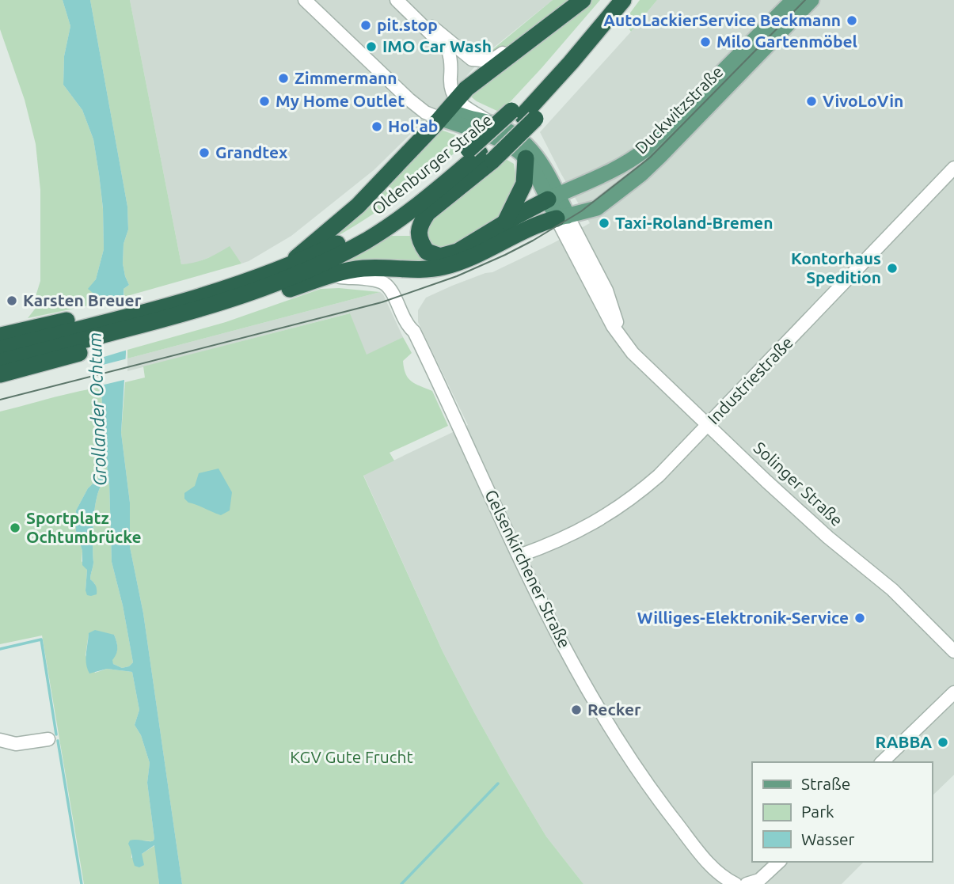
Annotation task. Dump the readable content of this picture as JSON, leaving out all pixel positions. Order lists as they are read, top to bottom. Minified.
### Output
{"streets":{"highway":["Oldenburger Straße"],"main road":["Duckwitzstraße","Solinger Straße"],"street":["Industriestraße","Gelsenkirchener Straße"]},"crossings":[["Duckwitzstraße","Solinger Straße"],["Industriestraße","Solinger Straße"],["Industriestraße","Gelsenkirchener Straße"]],"water":["Grollander Ochtum"],"parks":["KGV Gute Frucht"],"places":["AutoLackierService Beckmann","pit.stop","Milo Gartenmöbel","IMO Car Wash","Zimmermann","My Home Outlet","VivoLoVin","Hol'ab","Grandtex","Taxi-Roland-Bremen","Kontorhaus Spedition","Karsten Breuer","Sportplatz Ochtumbrücke","Williges-Elektronik-Service","Recker","RABBA"],"legend":["Straße","Park","Wasser"]}
